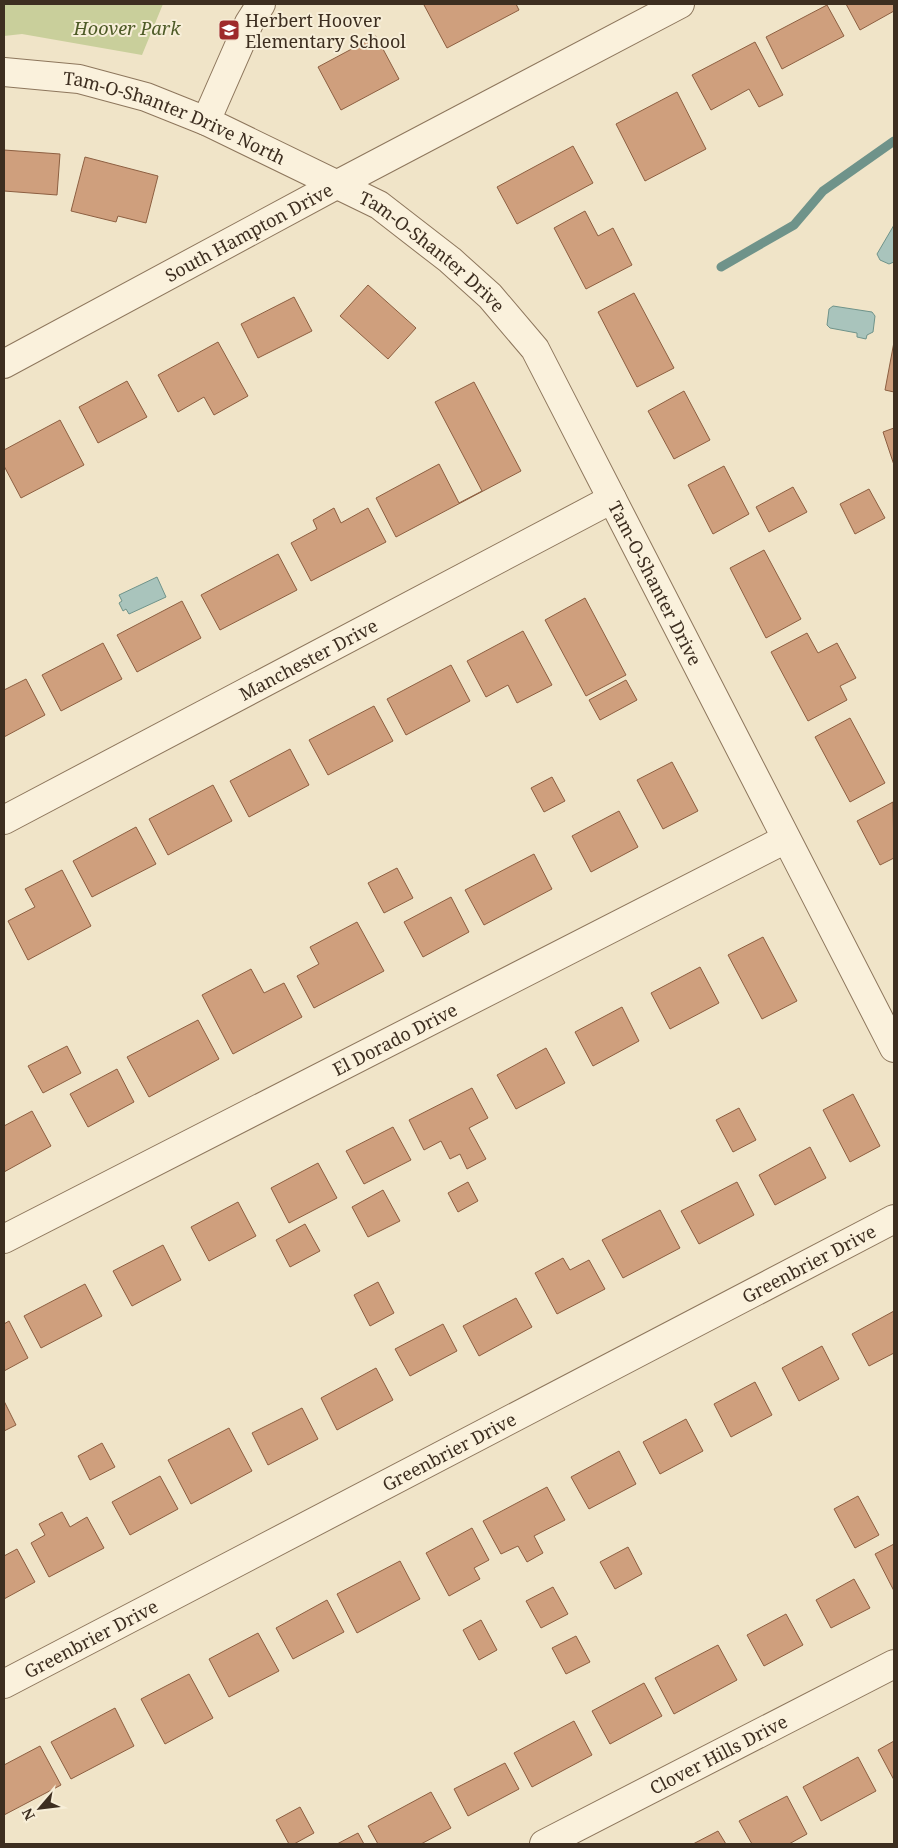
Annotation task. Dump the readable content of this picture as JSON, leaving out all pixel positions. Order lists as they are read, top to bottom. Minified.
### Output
{"streets":{"street":["Tam-O-Shanter Drive North","South Hampton Drive","Tam-O-Shanter Drive","Manchester Drive","El Dorado Drive","Greenbrier Drive","Clover Hills Drive"]},"crossings":[["Tam-O-Shanter Drive North","South Hampton Drive"],["Tam-O-Shanter Drive North","Tam-O-Shanter Drive"],["South Hampton Drive","Tam-O-Shanter Drive"],["Tam-O-Shanter Drive","Manchester Drive"],["Tam-O-Shanter Drive","El Dorado Drive"]],"parks":["Hoover Park"],"places":{"school or university":["Herbert Hoover Elementary School"]},"north":"bottom left"}
